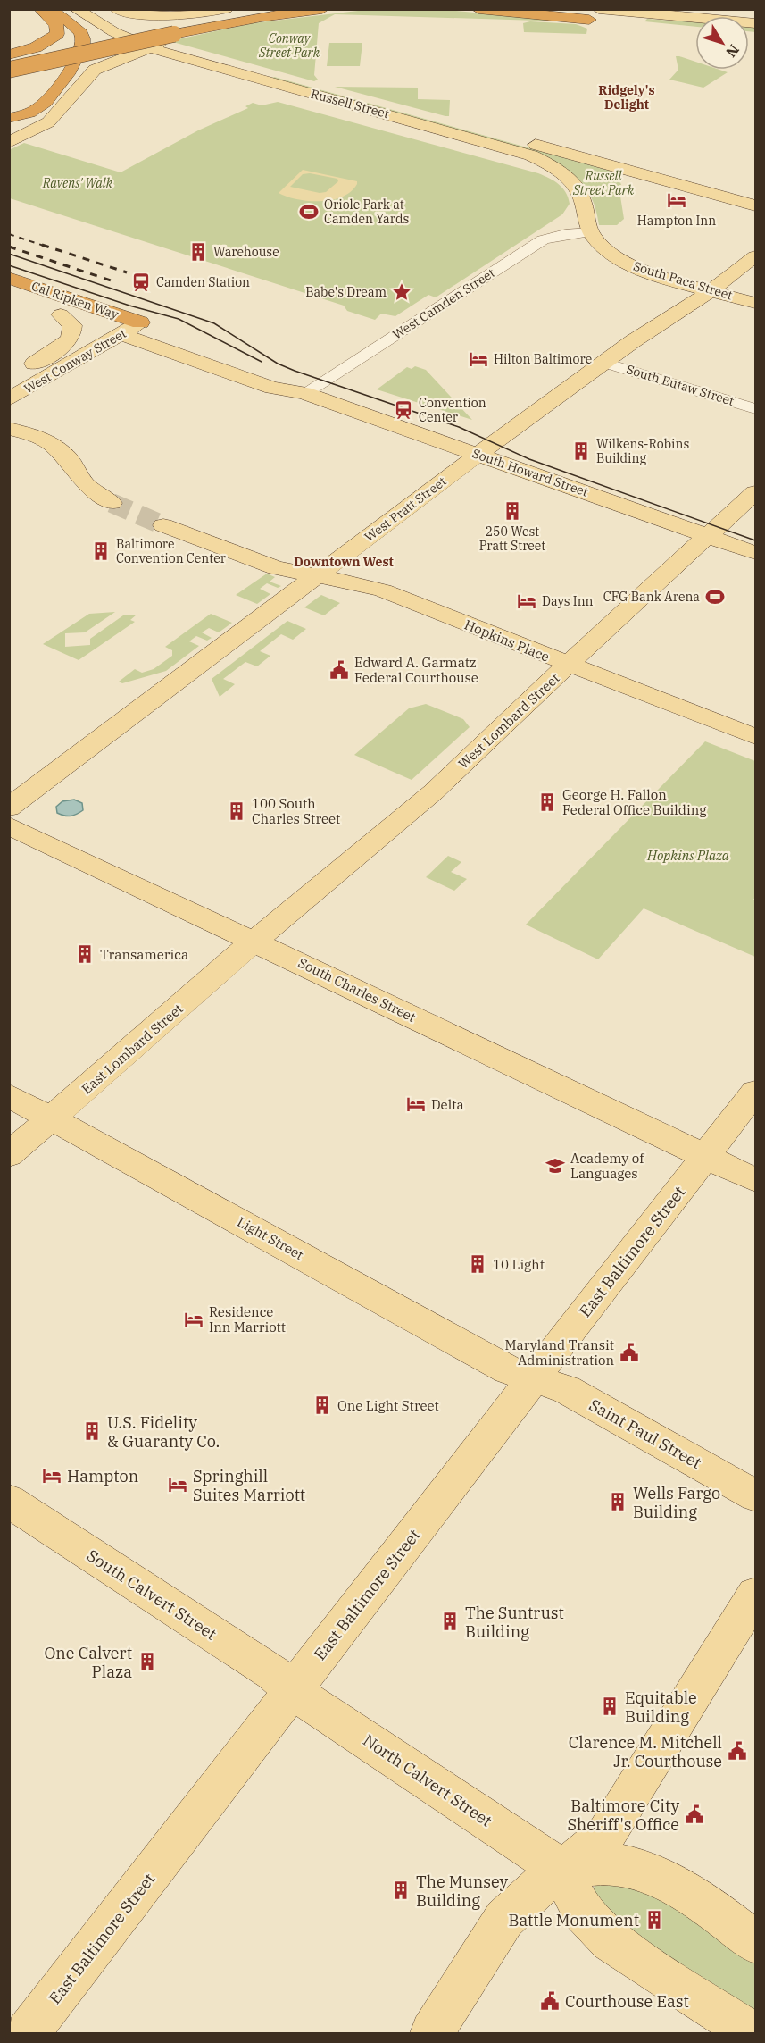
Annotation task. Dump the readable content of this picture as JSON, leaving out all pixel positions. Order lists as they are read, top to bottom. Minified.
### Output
{"streets":{"highway":["Cal Ripken Way"],"main road":["Russell Street","South Paca Street","West Conway Street","South Howard Street","West Pratt Street","Hopkins Place","West Lombard Street","South Charles Street","East Lombard Street","Light Street","East Baltimore Street","Saint Paul Street","South Calvert Street","North Calvert Street"],"street":["West Camden Street","South Eutaw Street"]},"crossings":[["Russell Street","South Paca Street"],["Russell Street","West Camden Street"],["South Paca Street","West Camden Street"],["South Paca Street","West Pratt Street"],["Cal Ripken Way","West Conway Street"],["Cal Ripken Way","South Howard Street"],["West Camden Street","South Howard Street"],["West Conway Street","South Howard Street"],["South Eutaw Street","West Pratt Street"],["South Howard Street","West Pratt Street"],["South Howard Street","West Lombard Street"],["West Pratt Street","Hopkins Place"],["Hopkins Place","West Lombard Street"],["West Lombard Street","South Charles Street"],["West Lombard Street","East Lombard Street"],["South Charles Street","East Lombard Street"],["South Charles Street","East Baltimore Street"],["East Lombard Street","Light Street"],["Light Street","East Baltimore Street"],["Light Street","Saint Paul Street"],["East Baltimore Street","Saint Paul Street"],["East Baltimore Street","South Calvert Street"],["East Baltimore Street","North Calvert Street"],["South Calvert Street","North Calvert Street"]],"districts":["Ridgely's Delight","Downtown West"],"parks":["Conway Street Park","Russell Street Park","Ravens' Walk","Hopkins Plaza"],"places":{"hotel":["Hampton Inn","Hilton Baltimore","Days Inn","Delta","Residence Inn Marriott","Hampton","Springhill Suites Marriott"],"sports":["Oriole Park at Camden Yards","CFG Bank Arena"],"building":["Warehouse","Wilkens-Robins Building","250 West Pratt Street","Baltimore Convention Center","George H. Fallon Federal Office Building","100 South Charles Street","Transamerica","10 Light","One Light Street","U.S. Fidelity & Guaranty Co.","Wells Fargo Building","The Suntrust Building","One Calvert Plaza","Equitable Building","The Munsey Building","Battle Monument"],"station":["Camden Station","Convention Center"],"place":["Babe's Dream"],"public building":["Edward A. Garmatz Federal Courthouse","Maryland Transit Administration","Clarence M. Mitchell Jr. Courthouse","Baltimore City Sheriff's Office","Courthouse East"],"school or university":["Academy of Languages"]},"north":"bottom right"}
